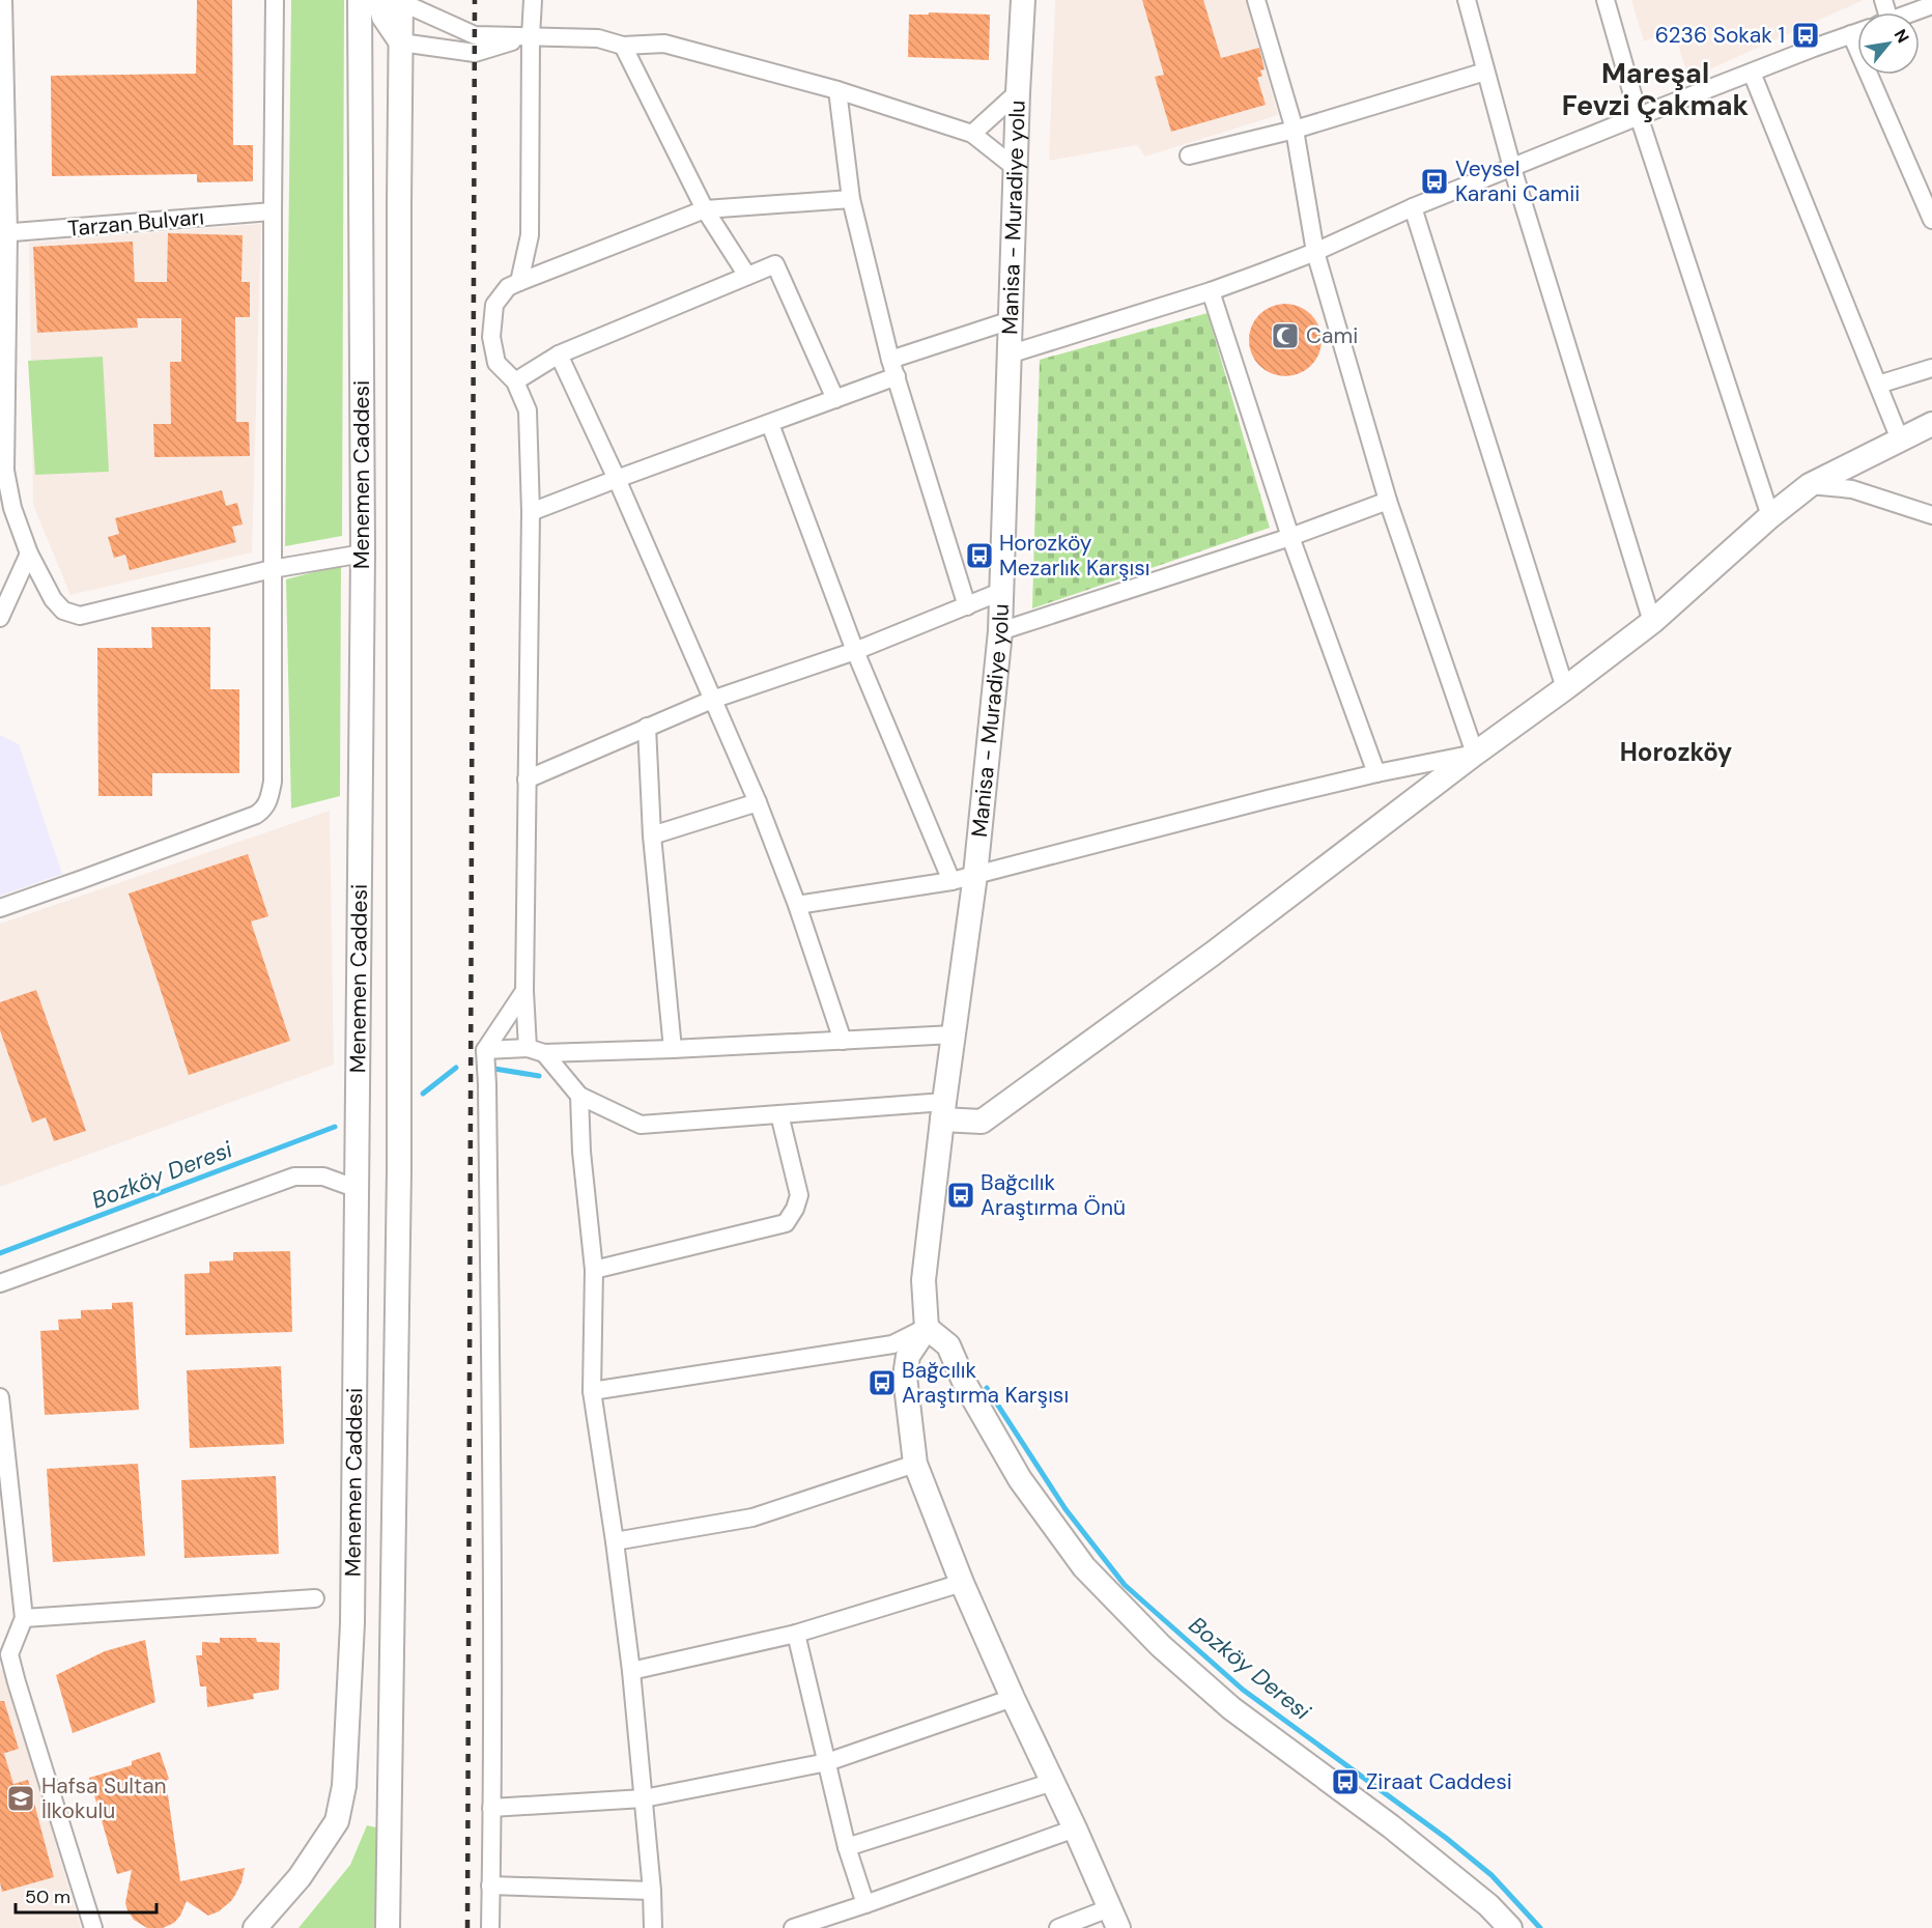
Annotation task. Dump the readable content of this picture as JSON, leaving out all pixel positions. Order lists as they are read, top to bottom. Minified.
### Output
{"streets":{"main road":["Manisa - Muradiye yolu","Menemen Caddesi"],"street":["Tarzan Bulvarı"]},"districts":["Mareşal Fevzi Çakmak","Horozköy"],"water":["Bozköy Deresi"],"places":{"bus stop":["6236 Sokak 1","Veysel Karani Camii","Horozköy Mezarlık Karşısı","Bağcılık Araştırma Önü","Bağcılık Araştırma Karşısı","Ziraat Caddesi"],"mosque":["Cami"],"school or university":["Hafsa Sultan İlkokulu"]},"scale_bar":"50 m","north":"top right"}
